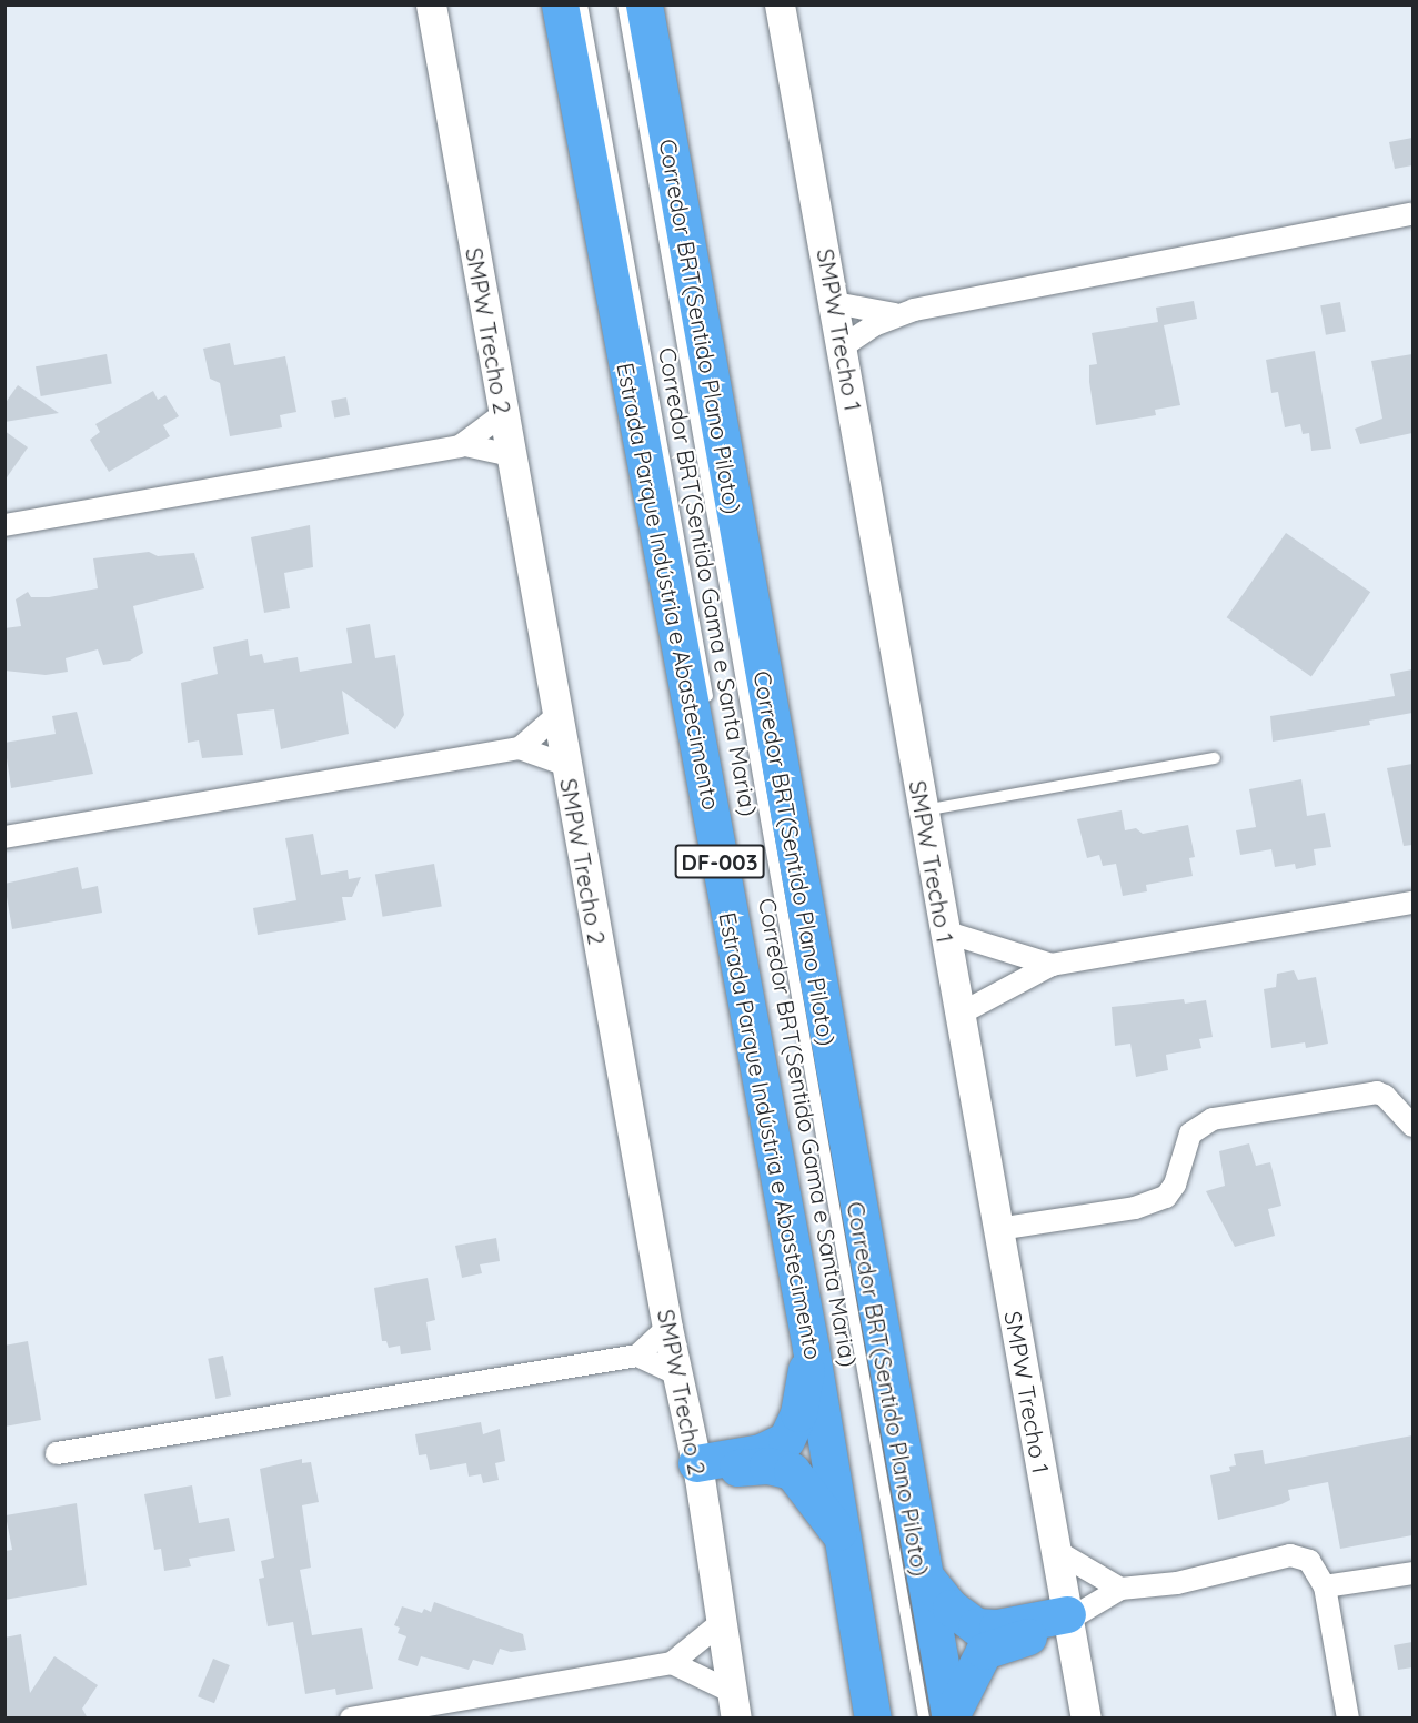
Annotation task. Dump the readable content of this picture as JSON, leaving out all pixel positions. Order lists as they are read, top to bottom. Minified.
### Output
{"streets":{"highway":["Estrada Parque Indústria e Abastecimento","DF-003"],"street":["SMPW Trecho 1","SMPW Trecho 2"],"lane":["Corredor BRT(Sentido Plano Piloto)","Corredor BRT(Sentido Gama e Santa Maria)"]},"crossings":[["Corredor BRT(Sentido Plano Piloto)","DF-003"]]}
